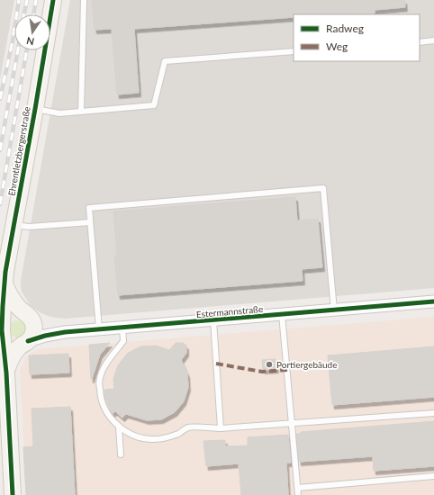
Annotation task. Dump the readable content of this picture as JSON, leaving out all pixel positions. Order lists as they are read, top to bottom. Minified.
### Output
{"streets":{"street":["Ehrentletzbergerstraße","Estermannstraße"]},"crossings":[["Ehrentletzbergerstraße","Estermannstraße"]],"places":["Portiergebäude"],"legend":["Radweg","Weg"],"north":"bottom"}
